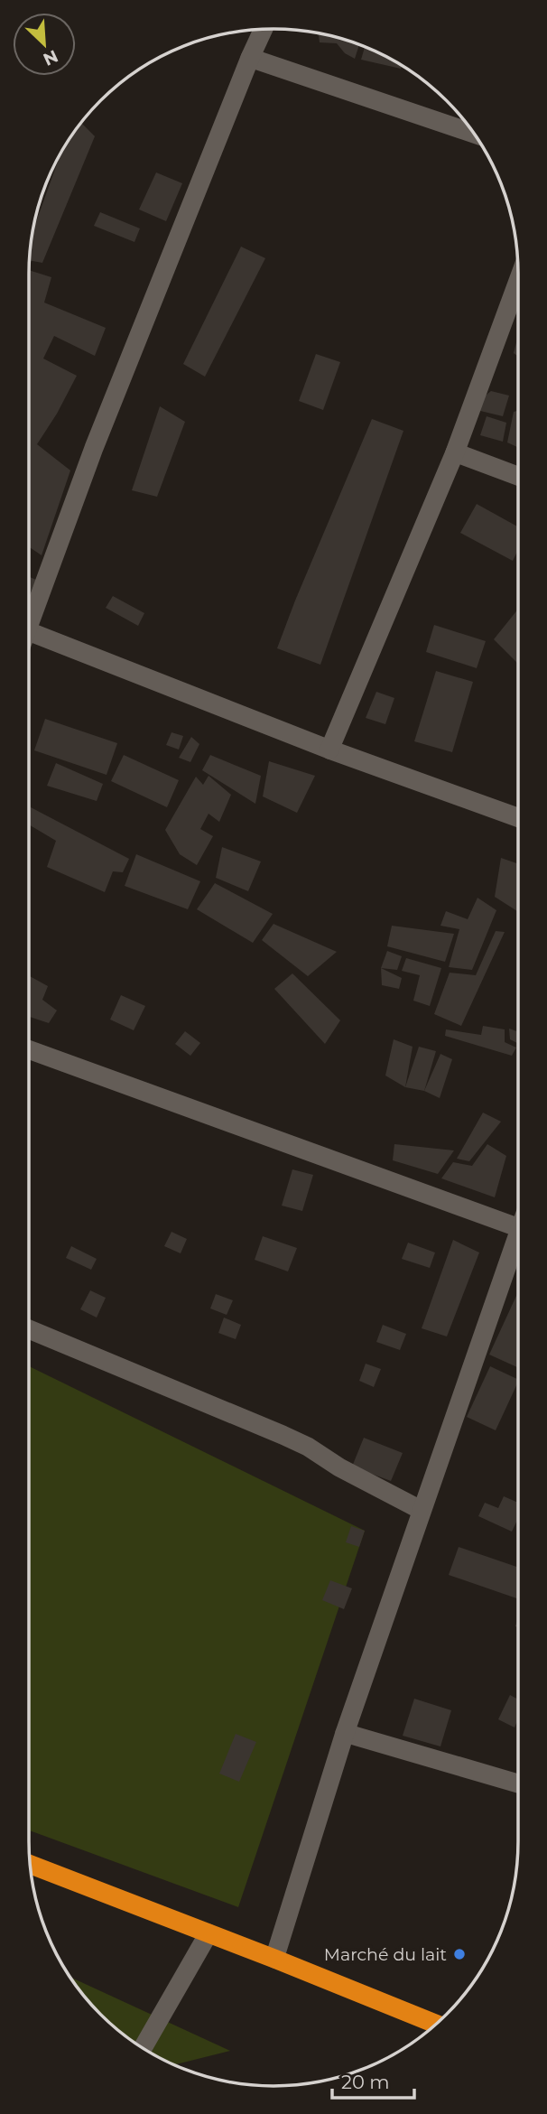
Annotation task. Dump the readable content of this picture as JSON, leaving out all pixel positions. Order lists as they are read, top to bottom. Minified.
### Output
{"places":["Marché du lait"],"scale_bar":"20 m","north":"bottom right"}
